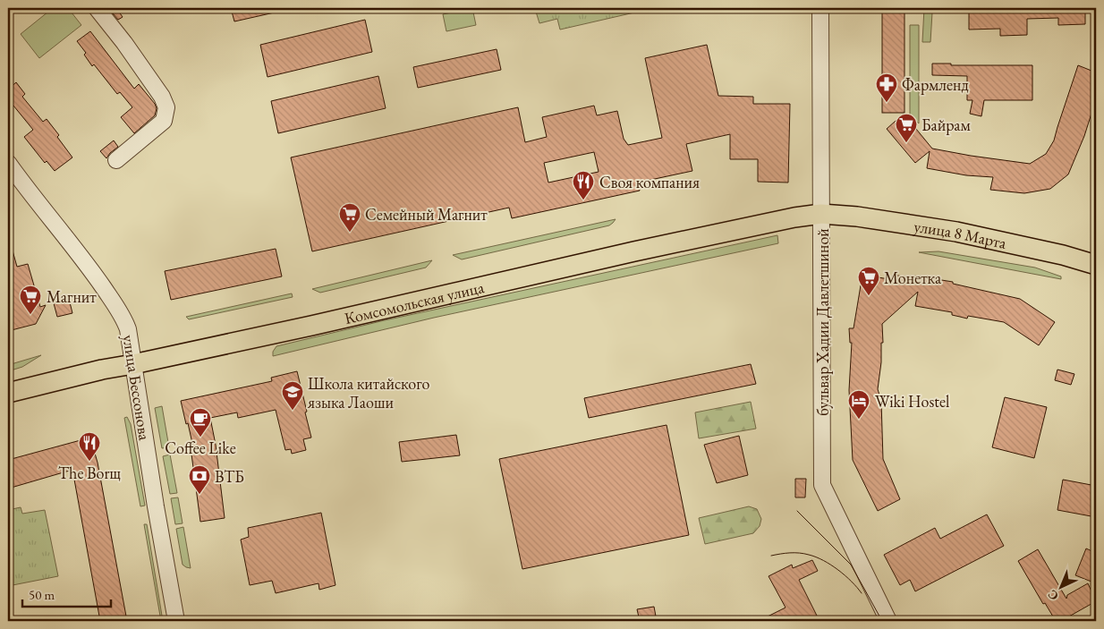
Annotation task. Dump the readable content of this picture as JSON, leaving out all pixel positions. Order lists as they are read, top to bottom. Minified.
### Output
{"streets":{"main road":["улица 8 Марта","Комсомольская улица"],"street":["бульвар Хадии Давлетшиной","улица Бессонова"]},"crossings":[["улица 8 Марта","Комсомольская улица"],["улица 8 Марта","бульвар Хадии Давлетшиной"],["Комсомольская улица","бульвар Хадии Давлетшиной"],["Комсомольская улица","улица Бессонова"]],"places":{"pharmacy":["Фармленд"],"supermarket":["Байрам","Семейный Магнит","Монетка","Магнит"],"restaurant":["Своя компания","The Borщ"],"school or university":["Школа китайского языка Лаоши"],"hotel":["Wiki Hostel"],"cafe":["Coffee Like"],"bank":["ВТБ"]},"scale_bar":"50 m","north":"bottom left"}
